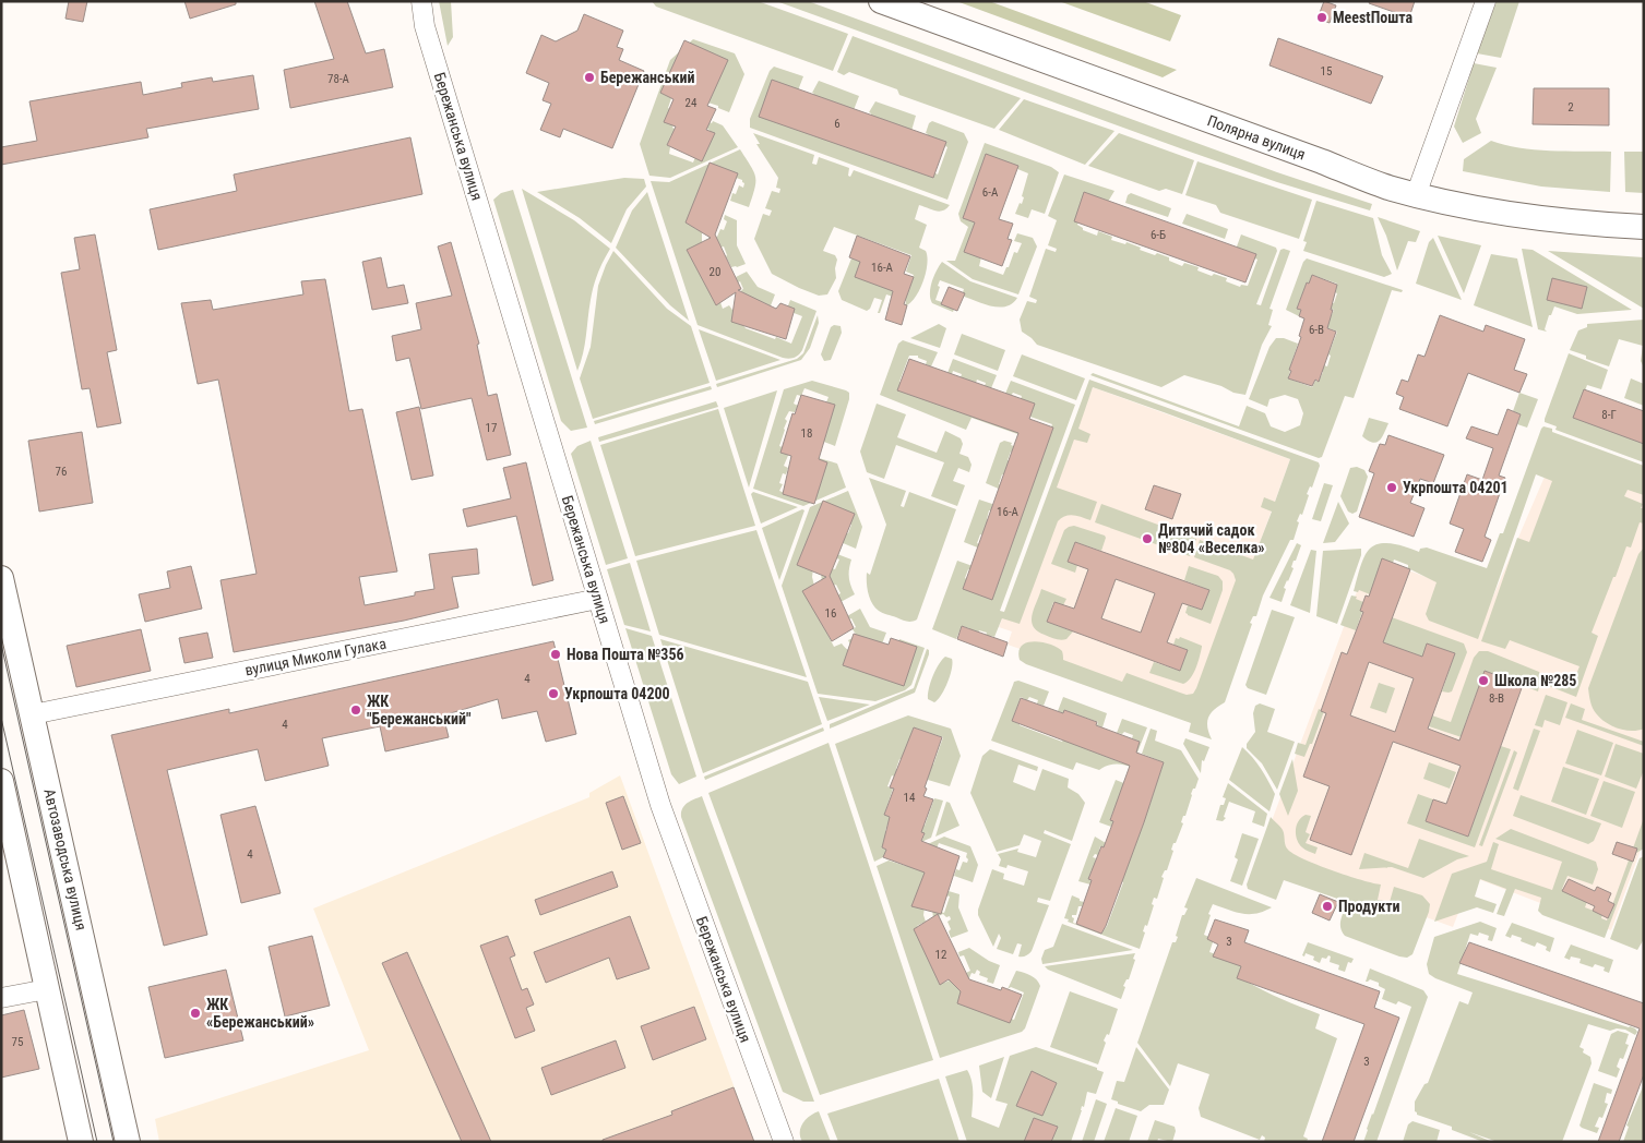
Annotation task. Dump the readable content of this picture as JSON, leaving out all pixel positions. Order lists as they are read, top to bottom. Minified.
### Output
{"streets":{"main road":["Полярна вулиця","Автозаводська вулиця"],"street":["Бережанська вулиця","вулиця Миколи Гулака"]},"crossings":[["Бережанська вулиця","вулиця Миколи Гулака"],["вулиця Миколи Гулака","Автозаводська вулиця"]],"places":["MeestПошта","Бережанський","Укрпошта 04201","Дитячий садок №804 «Веселка»","Нова Пошта №356","Школа №285","Укрпошта 04200","ЖК \"Бережанський\"","Продукти","ЖК «Бережанський»"],"house_numbers":["15","78-А","24","2","6","6-А","6-Б","16-А","20","6-В","8-Г","17","18","76","16-А","16","4","8-В","4","14","4","3","12","75","3"]}
